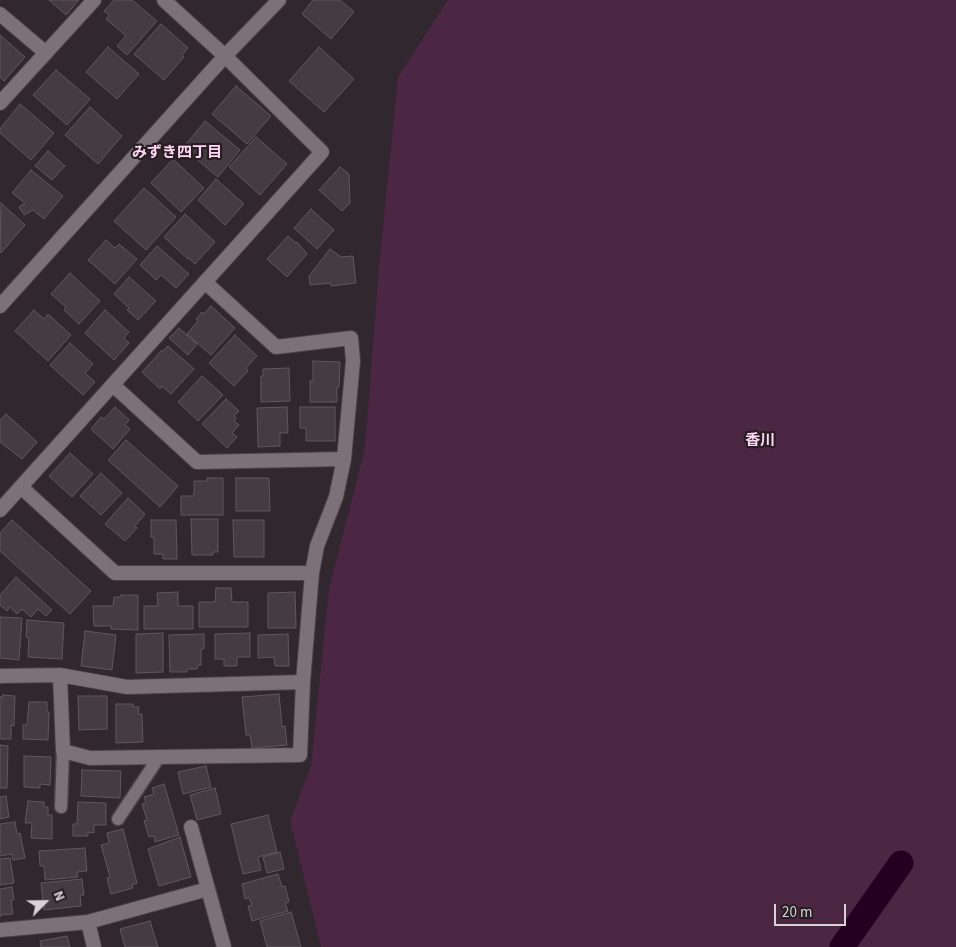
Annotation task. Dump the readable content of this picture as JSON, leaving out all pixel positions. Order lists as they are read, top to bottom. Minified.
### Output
{"districts":["みずき四丁目","香川"],"scale_bar":"20 m","north":"top right"}
